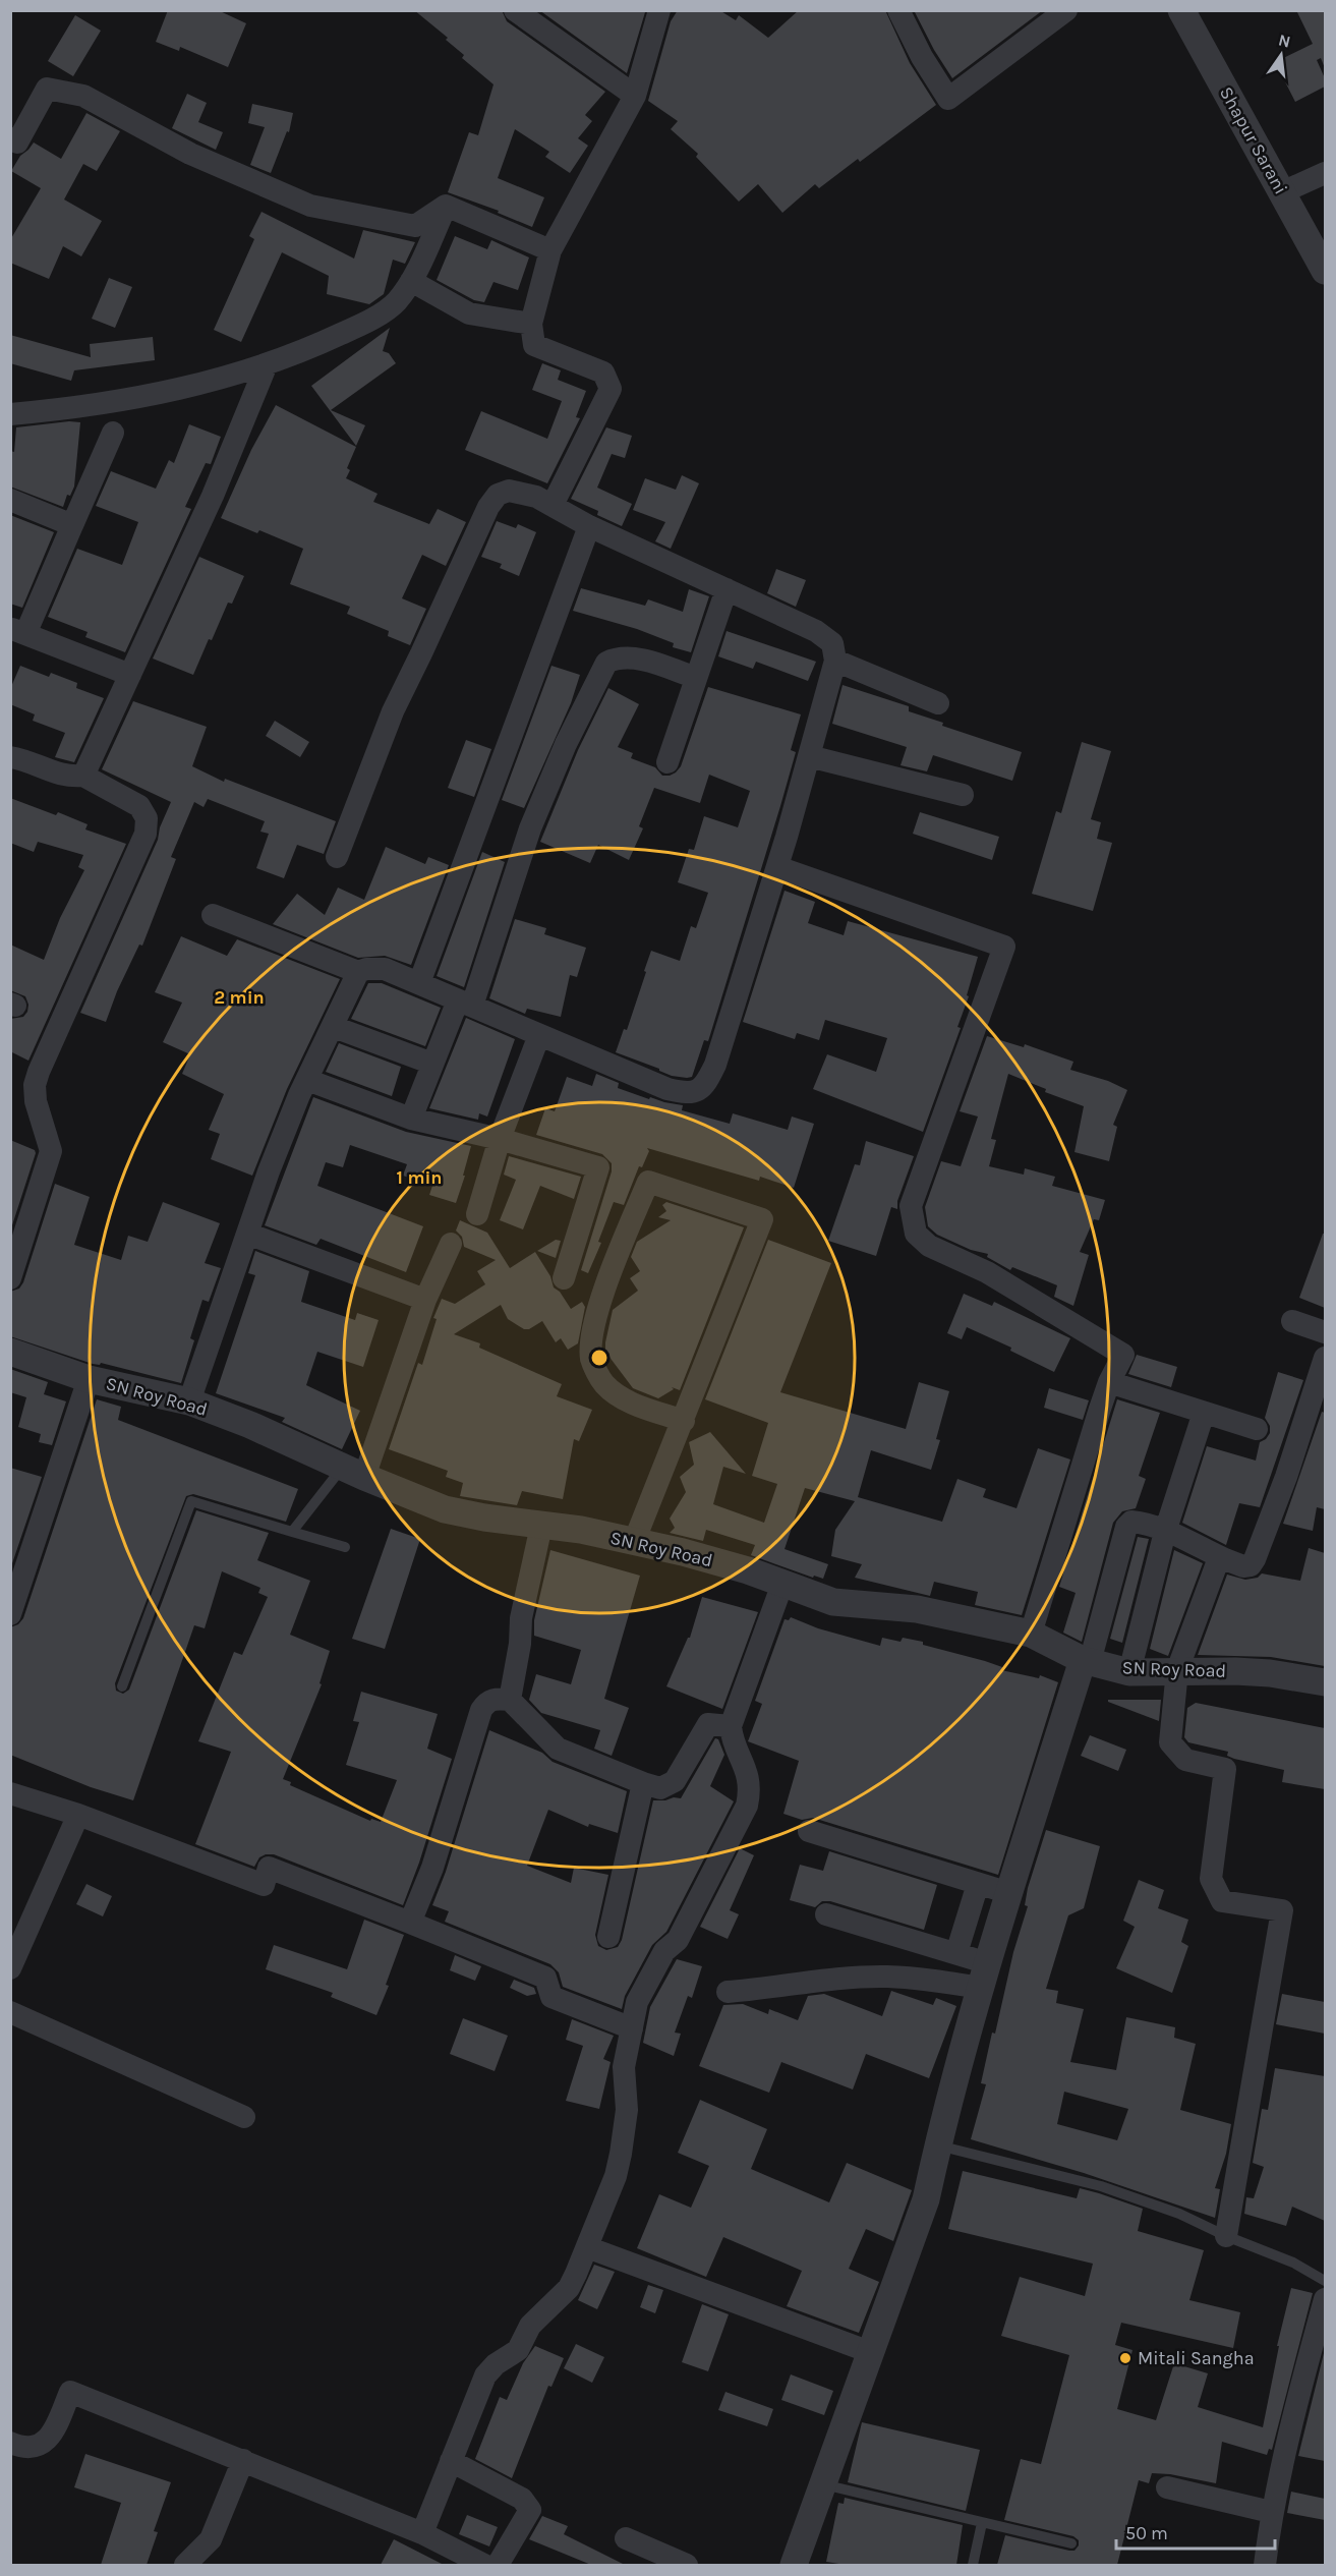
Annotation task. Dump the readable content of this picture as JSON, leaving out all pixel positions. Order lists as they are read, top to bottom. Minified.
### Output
{"streets":{"street":["Shapur Sarani","SN Roy Road"]},"places":["Mitali Sangha"],"scale_bar":"50 m","north":"top","rings":["2 min","1 min"]}
